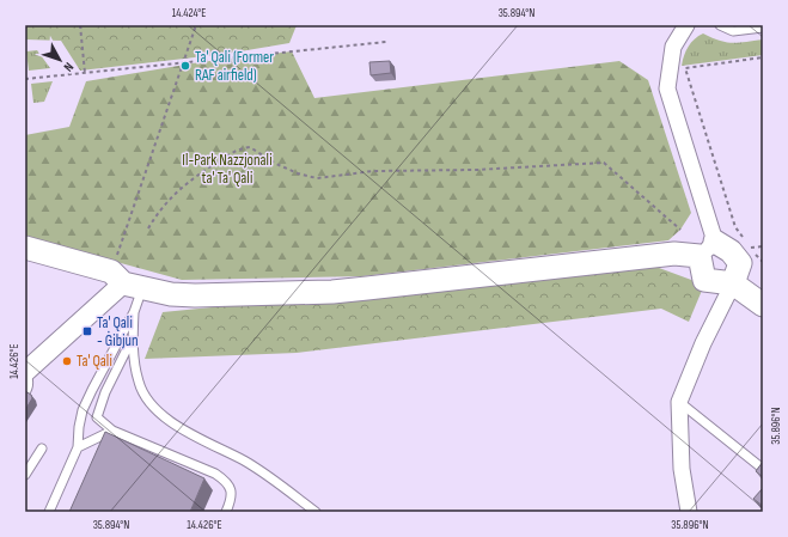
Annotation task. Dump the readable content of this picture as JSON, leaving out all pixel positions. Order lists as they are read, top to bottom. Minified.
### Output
{"parks":["Il-Park Nazzjonali ta' Ta' Qali"],"places":{"other":["Ta' Qali (Former RAF airfield)","Ta' Qali"],"transit":["Ta' Qali - Ġibjun"]},"north":"bottom right","coordinates":["14.424°E","35.894°N","14.426°E","35.896°N"]}
